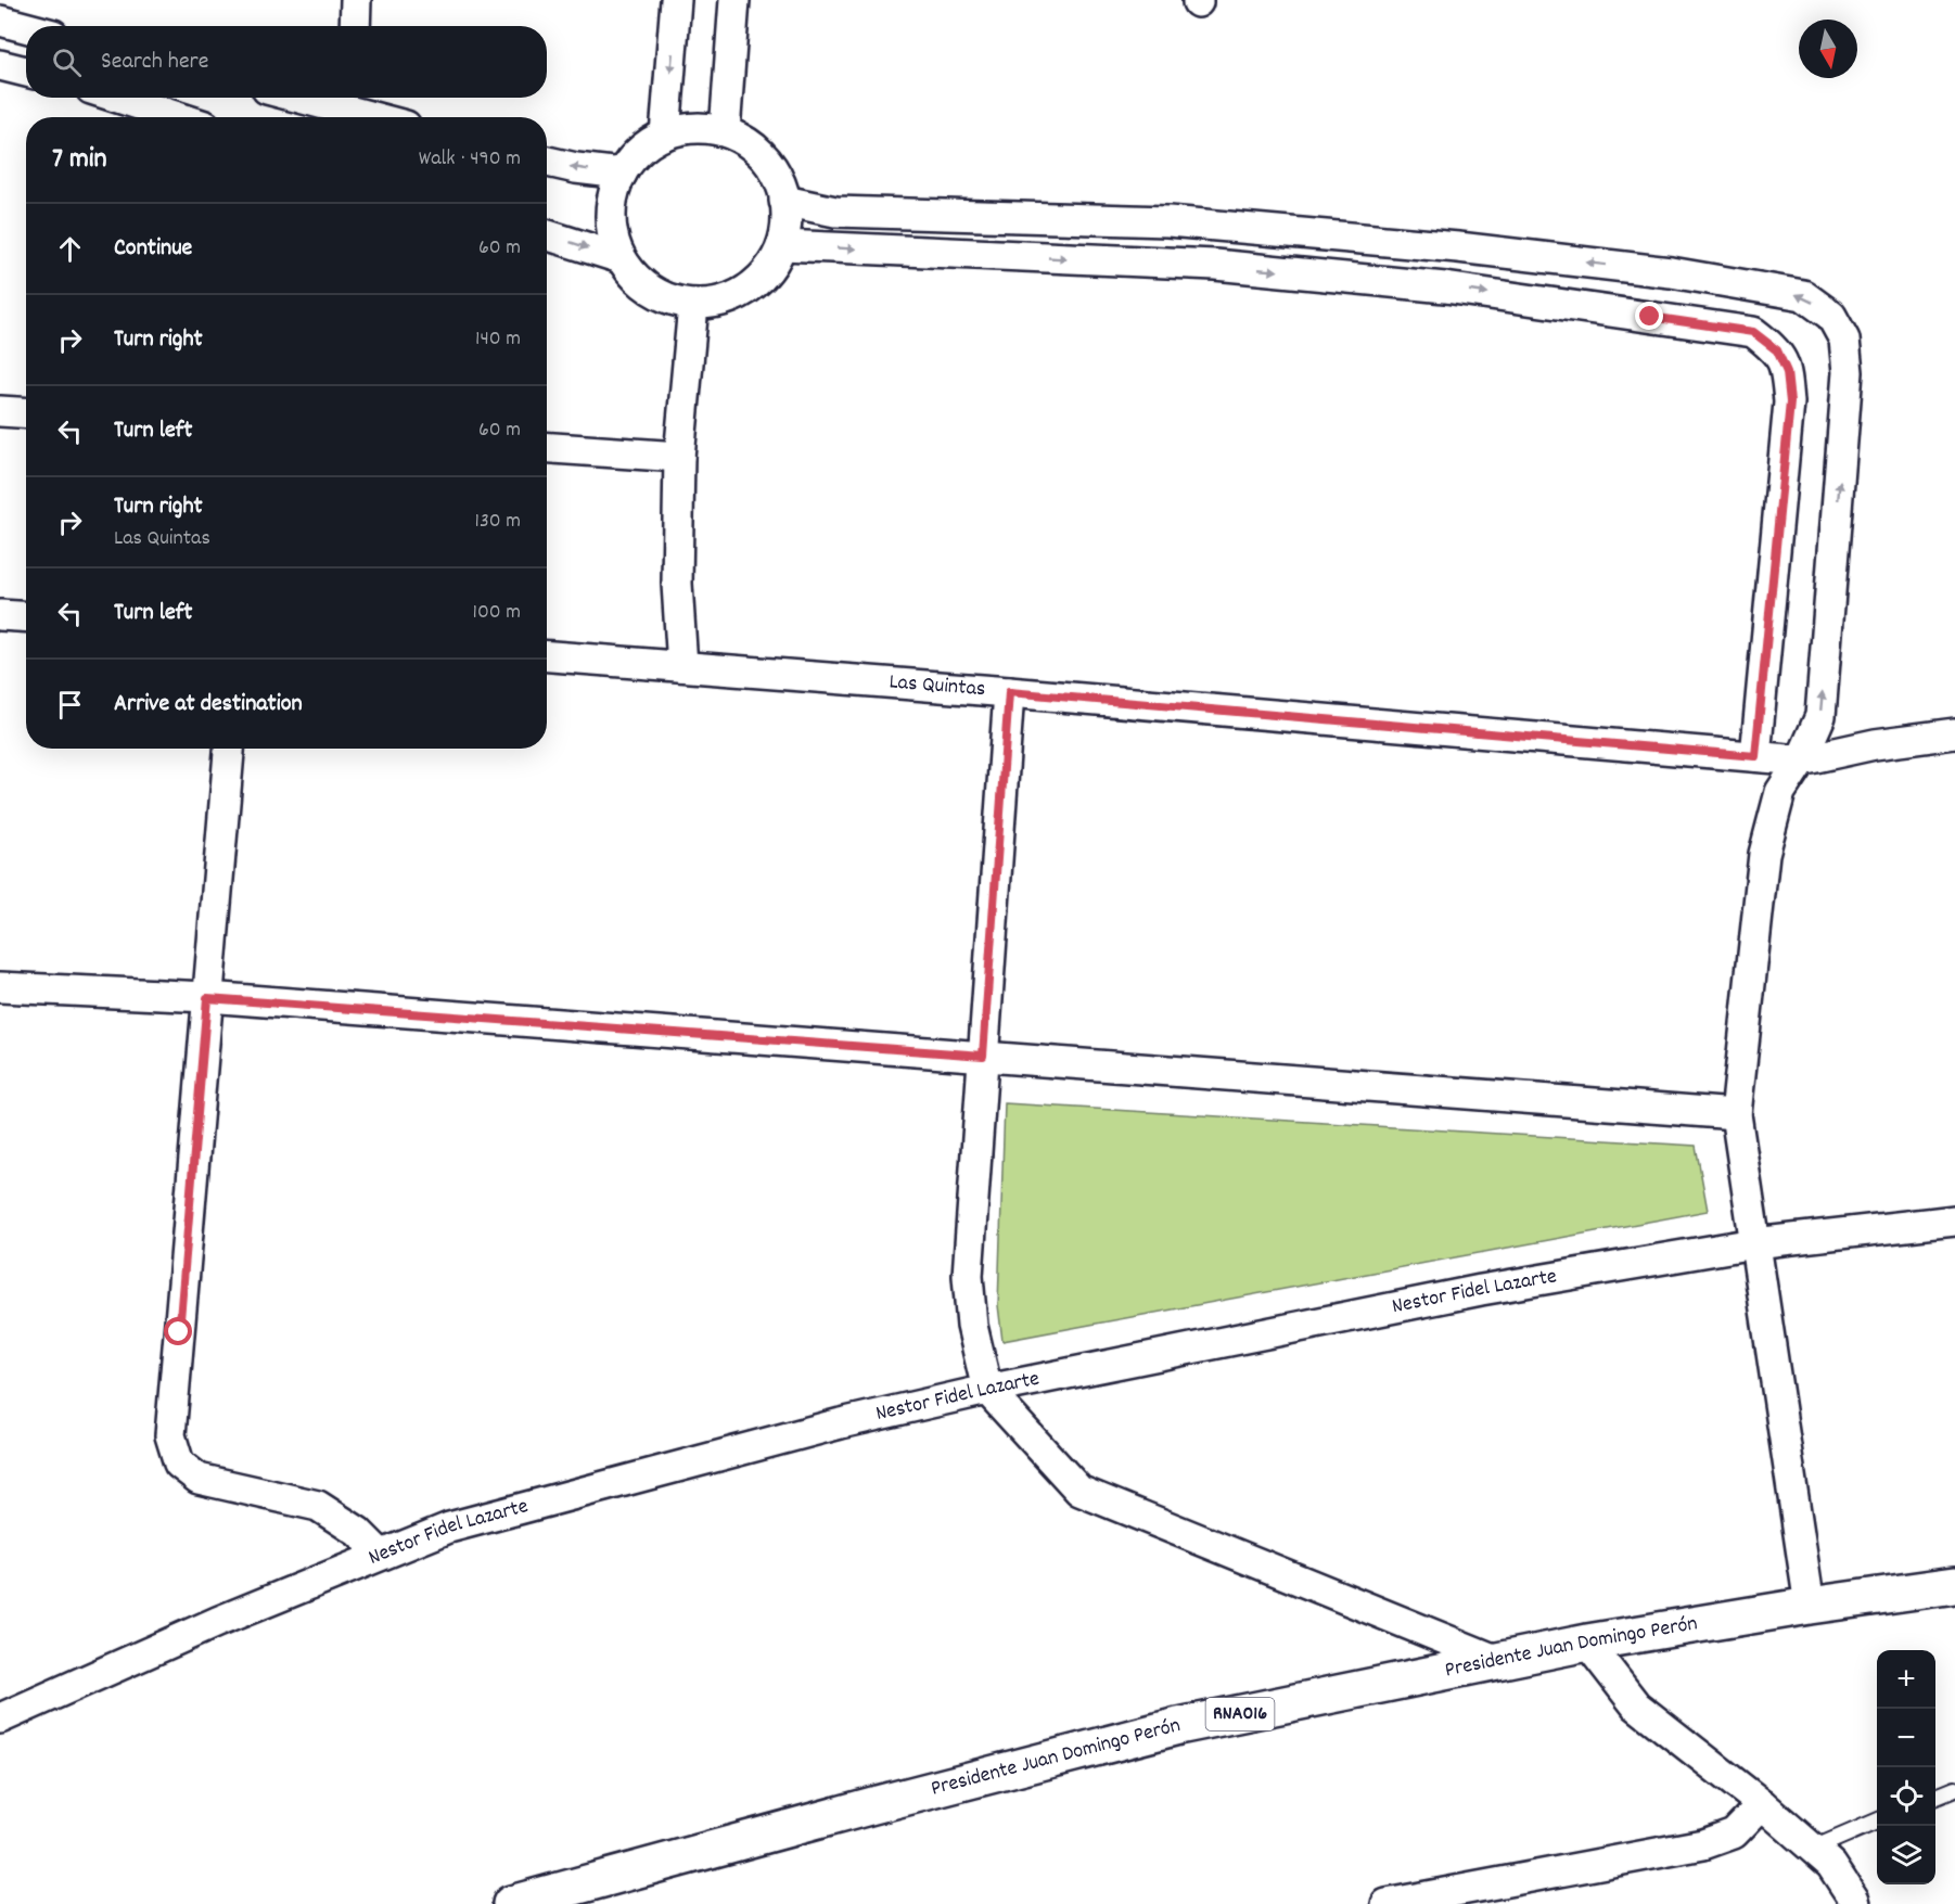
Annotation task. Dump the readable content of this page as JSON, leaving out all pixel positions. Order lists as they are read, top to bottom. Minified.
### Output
{"streets":{"main road":["Presidente Juan Domingo Perón","RNA016"],"street":["Las Quintas","Nestor Fidel Lazarte"]},"north":"bottom","page":{"search":"Search here","heading":["7 min","Walk · 490 m"],"list":[["Continue","60 m"],["Turn right","140 m"],["Turn left","60 m"],["Turn right","Las Quintas","130 m"],["Turn left","100 m"],"Arrive at destination"],"map_buttons":["+","−"]}}
